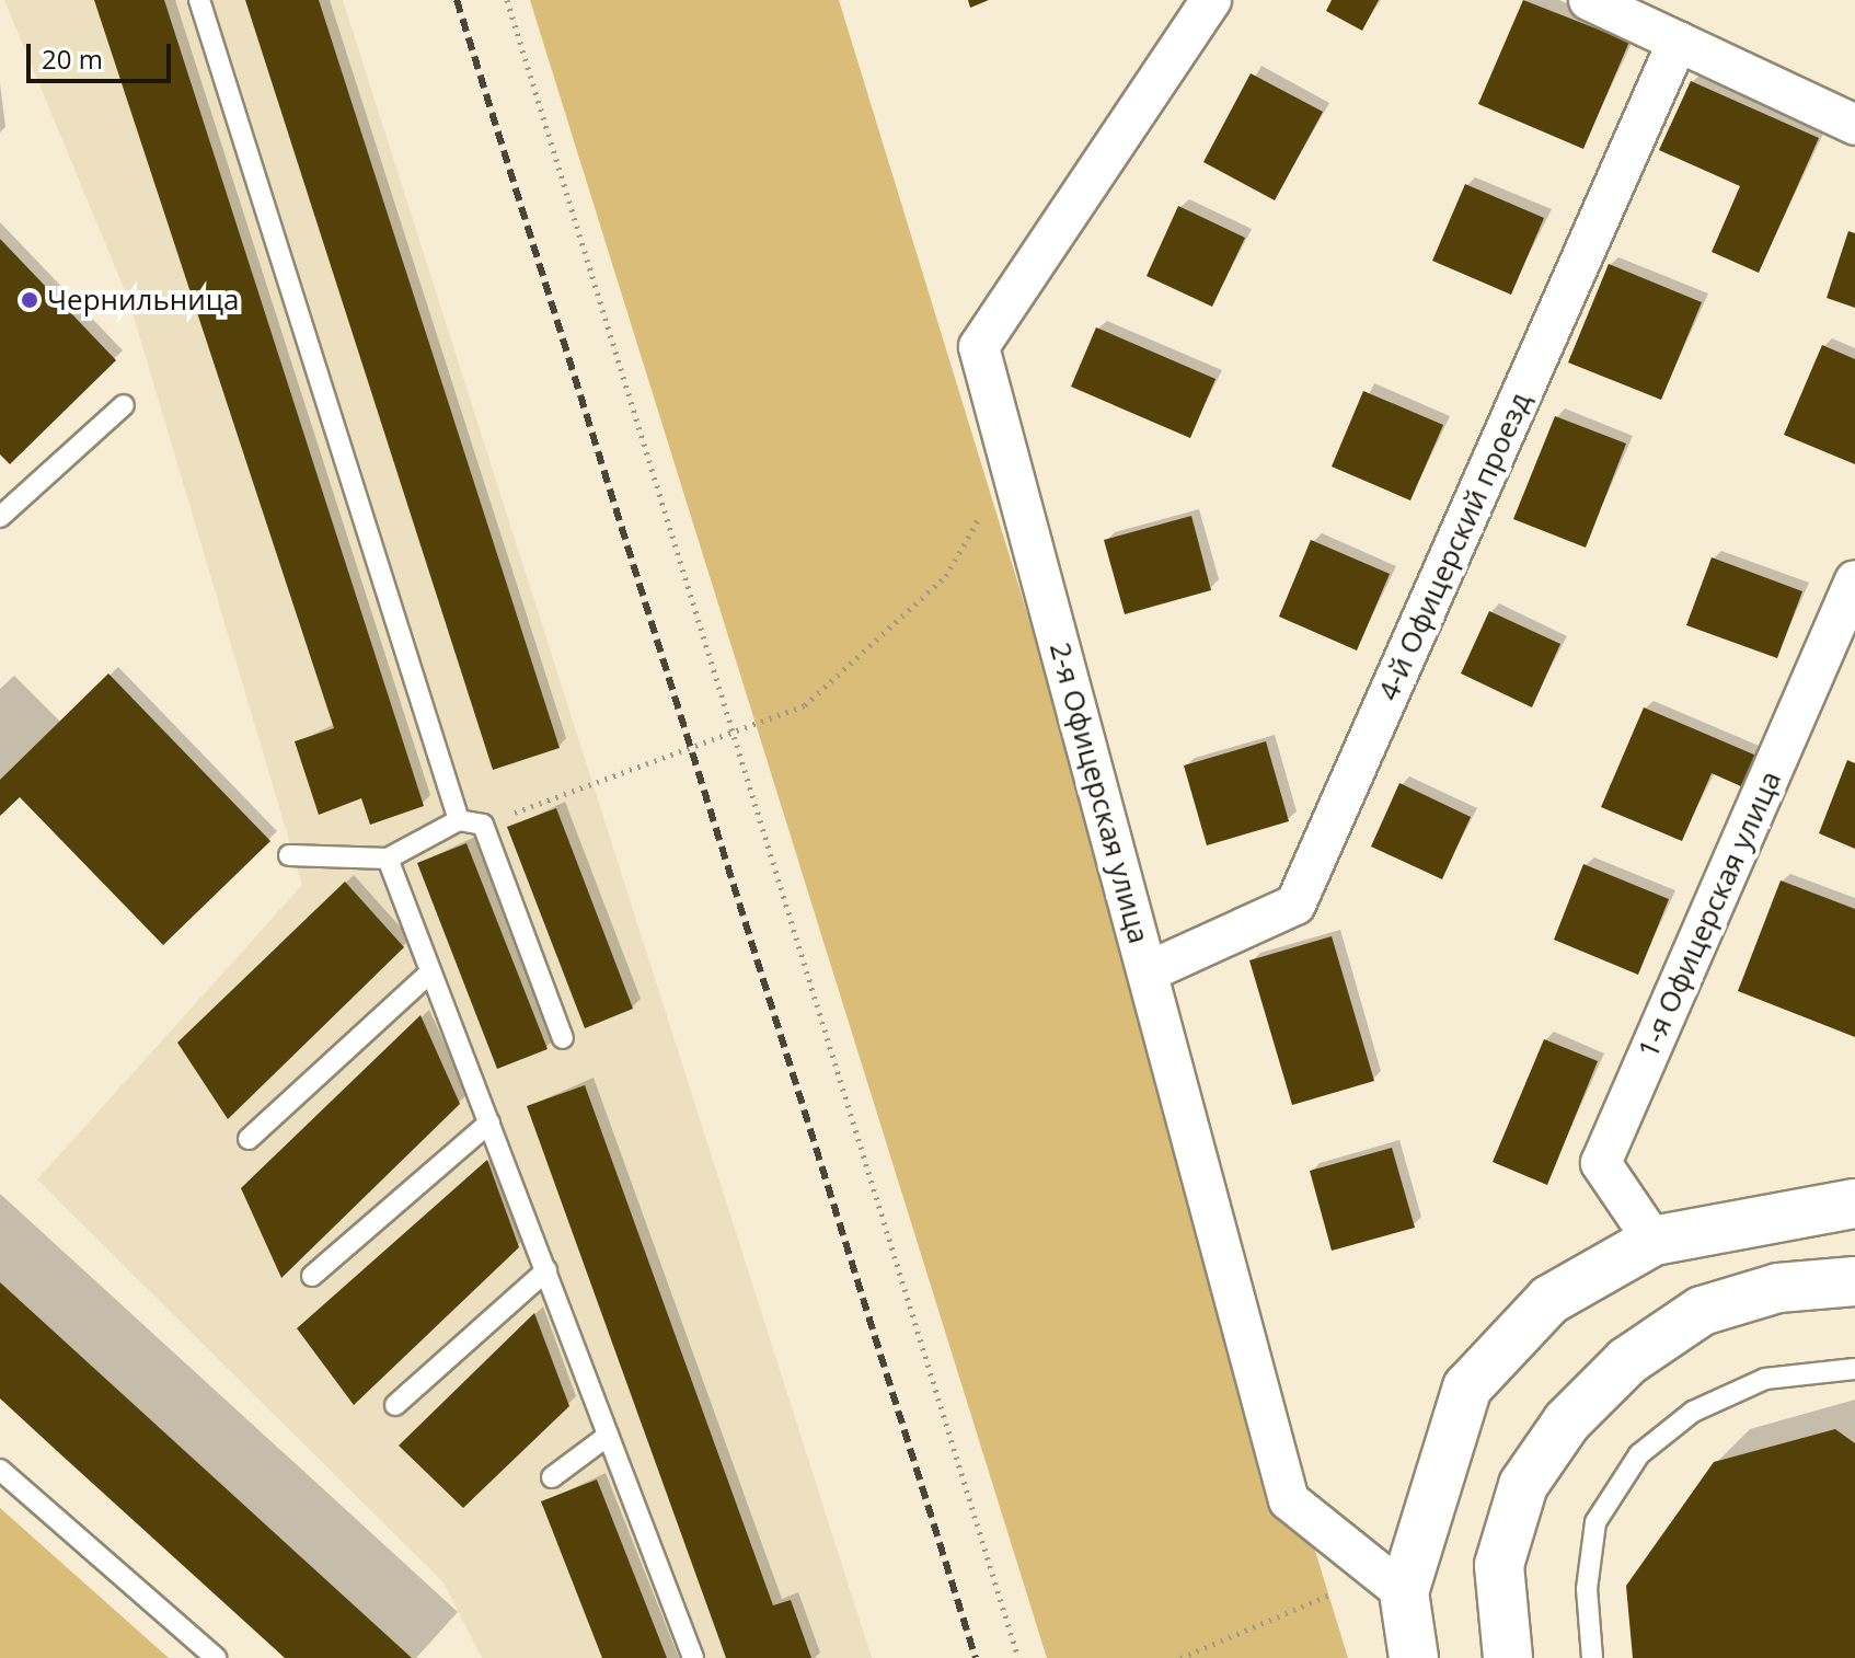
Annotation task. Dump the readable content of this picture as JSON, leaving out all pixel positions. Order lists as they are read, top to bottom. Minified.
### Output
{"streets":{"street":["4-й Офицерский проезд","2-я Офицерская улица","1-я Офицерская улица"]},"crossings":[["4-й Офицерский проезд","2-я Офицерская улица"]],"places":["Чернильница"],"scale_bar":"20 m"}
